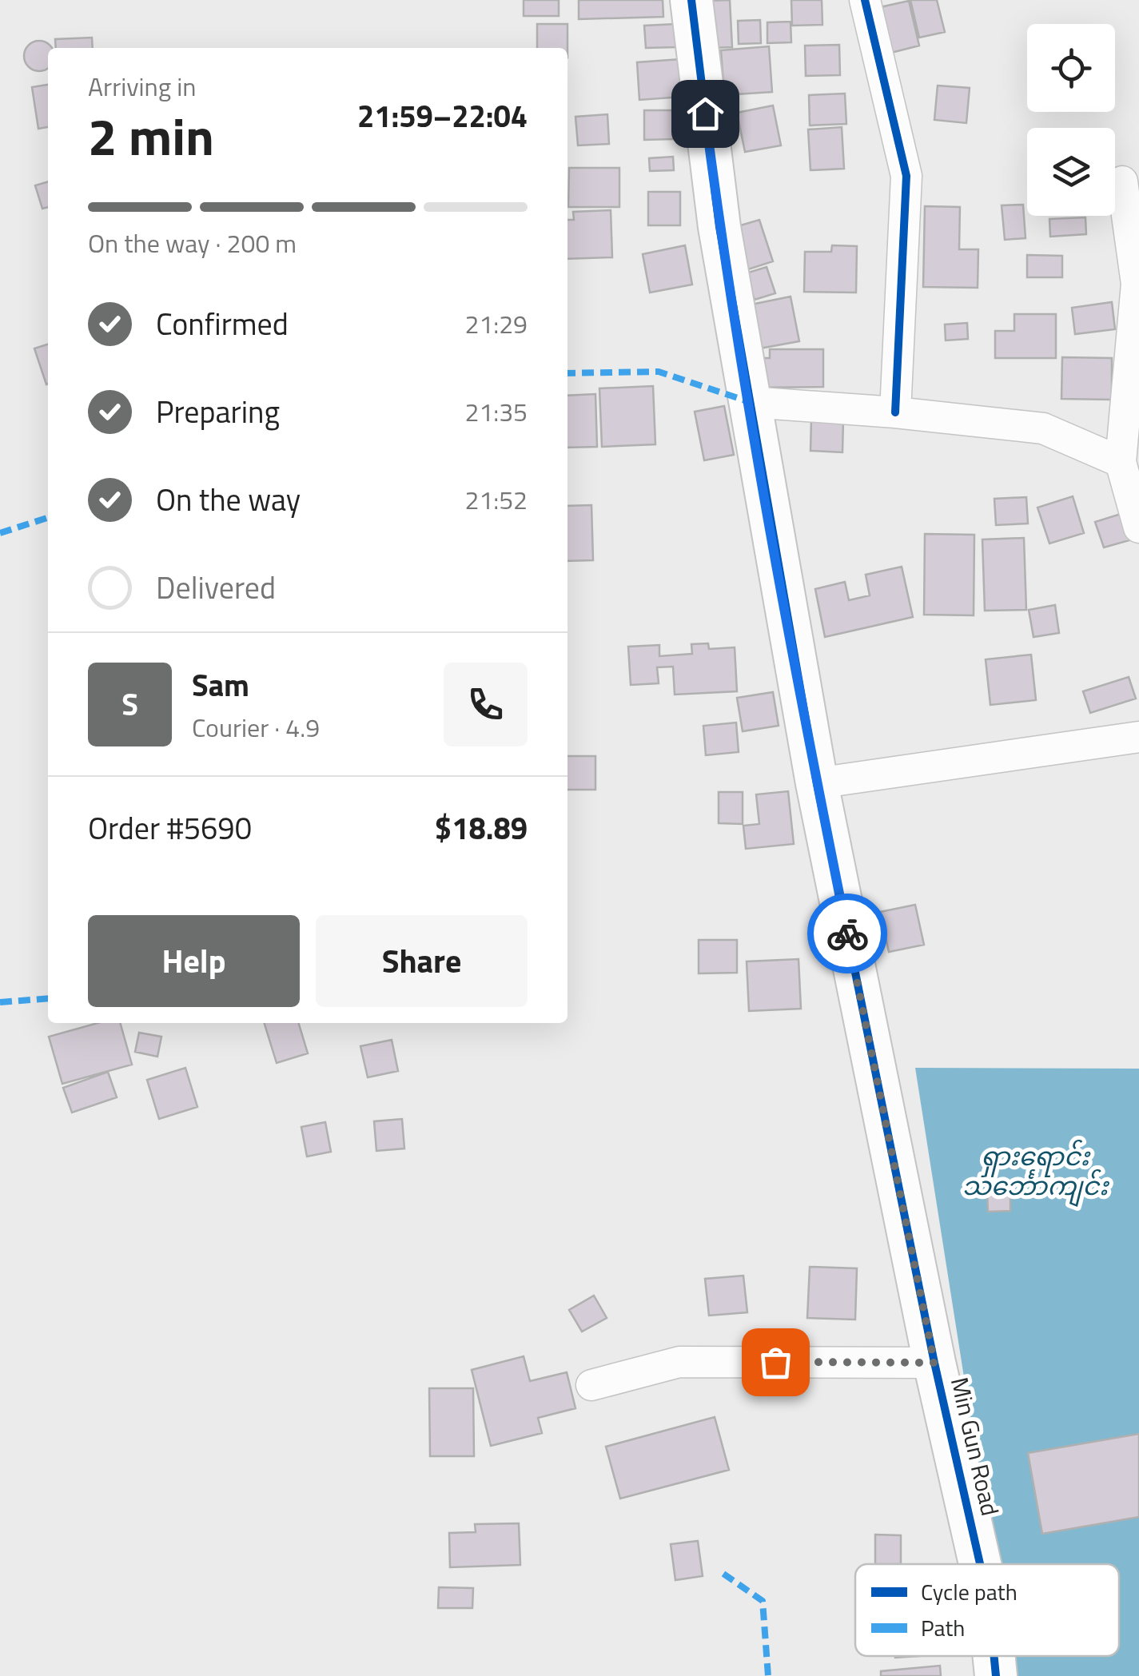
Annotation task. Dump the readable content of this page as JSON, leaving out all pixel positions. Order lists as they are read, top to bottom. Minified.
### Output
{"streets":{"street":["Min Gun Road"]},"water":["ရှားရောင်း သင်္ဘောကျင်း"],"legend":["Cycle path","Path"],"page":{"heading":["2 min","Arriving in","21:59–22:04"],"panel":["Sam","Courier · 4.9","Order #5690","$18.89"],"bar":"On the way · 200 m","list":[["Confirmed","21:29"],["Preparing","21:35"],["On the way","21:52"],"Delivered"],"round":"S","buttons":["Help","Share"]}}
